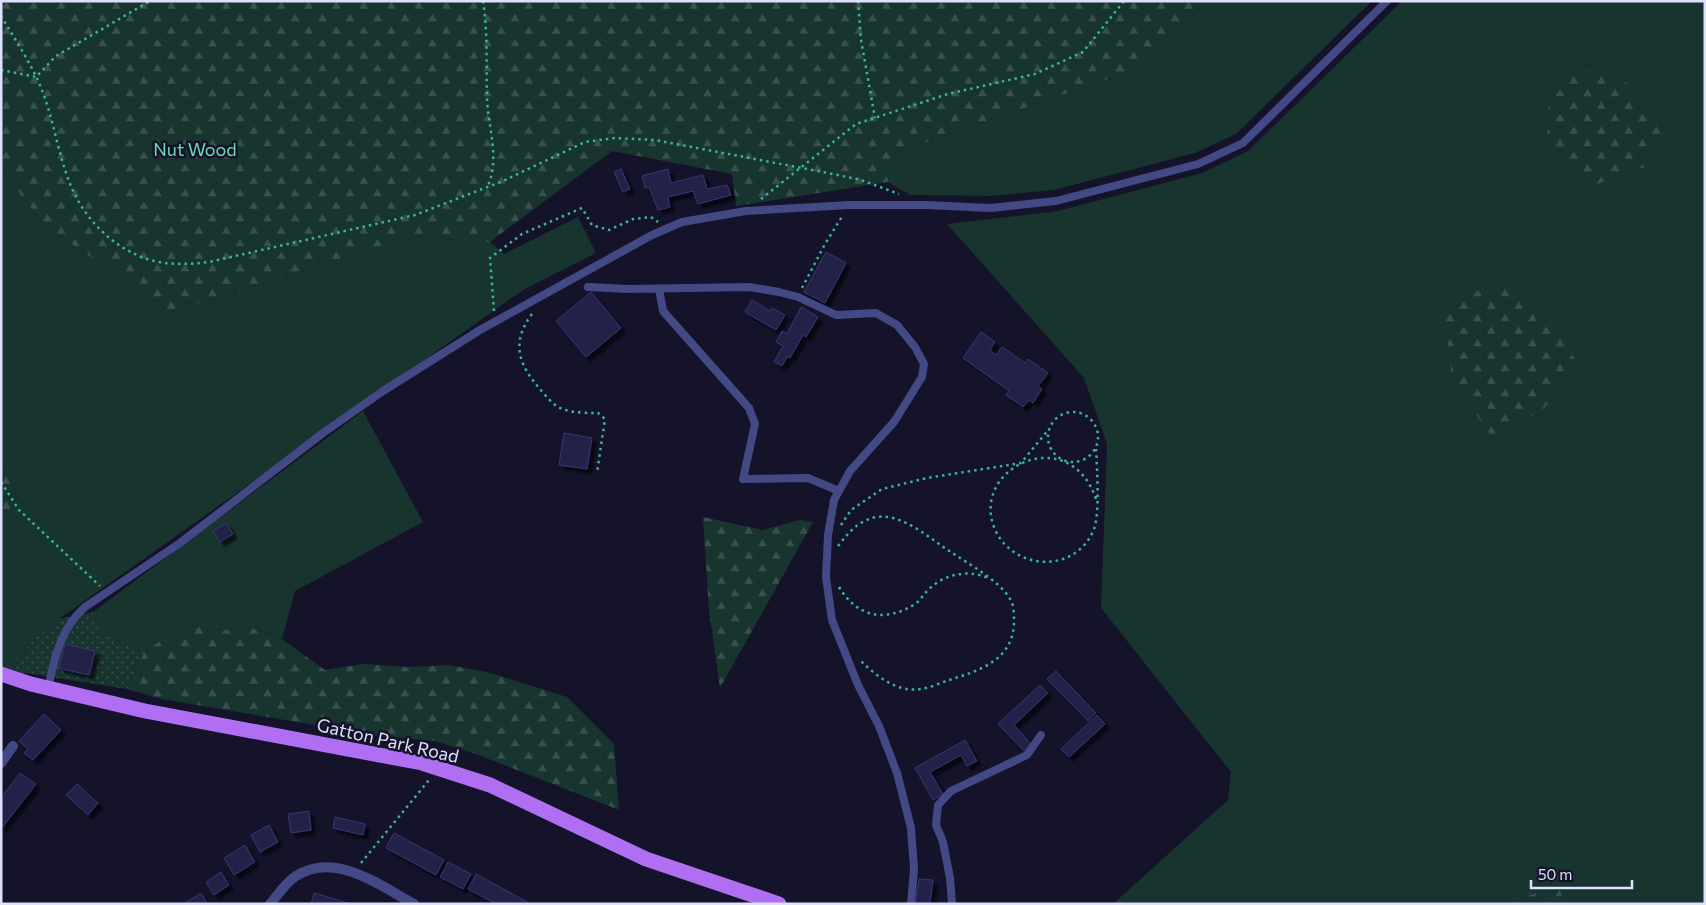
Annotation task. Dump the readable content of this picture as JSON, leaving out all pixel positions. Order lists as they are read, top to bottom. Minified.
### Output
{"streets":{"main road":["Gatton Park Road"]},"parks":["Nut Wood"],"scale_bar":"50 m"}
